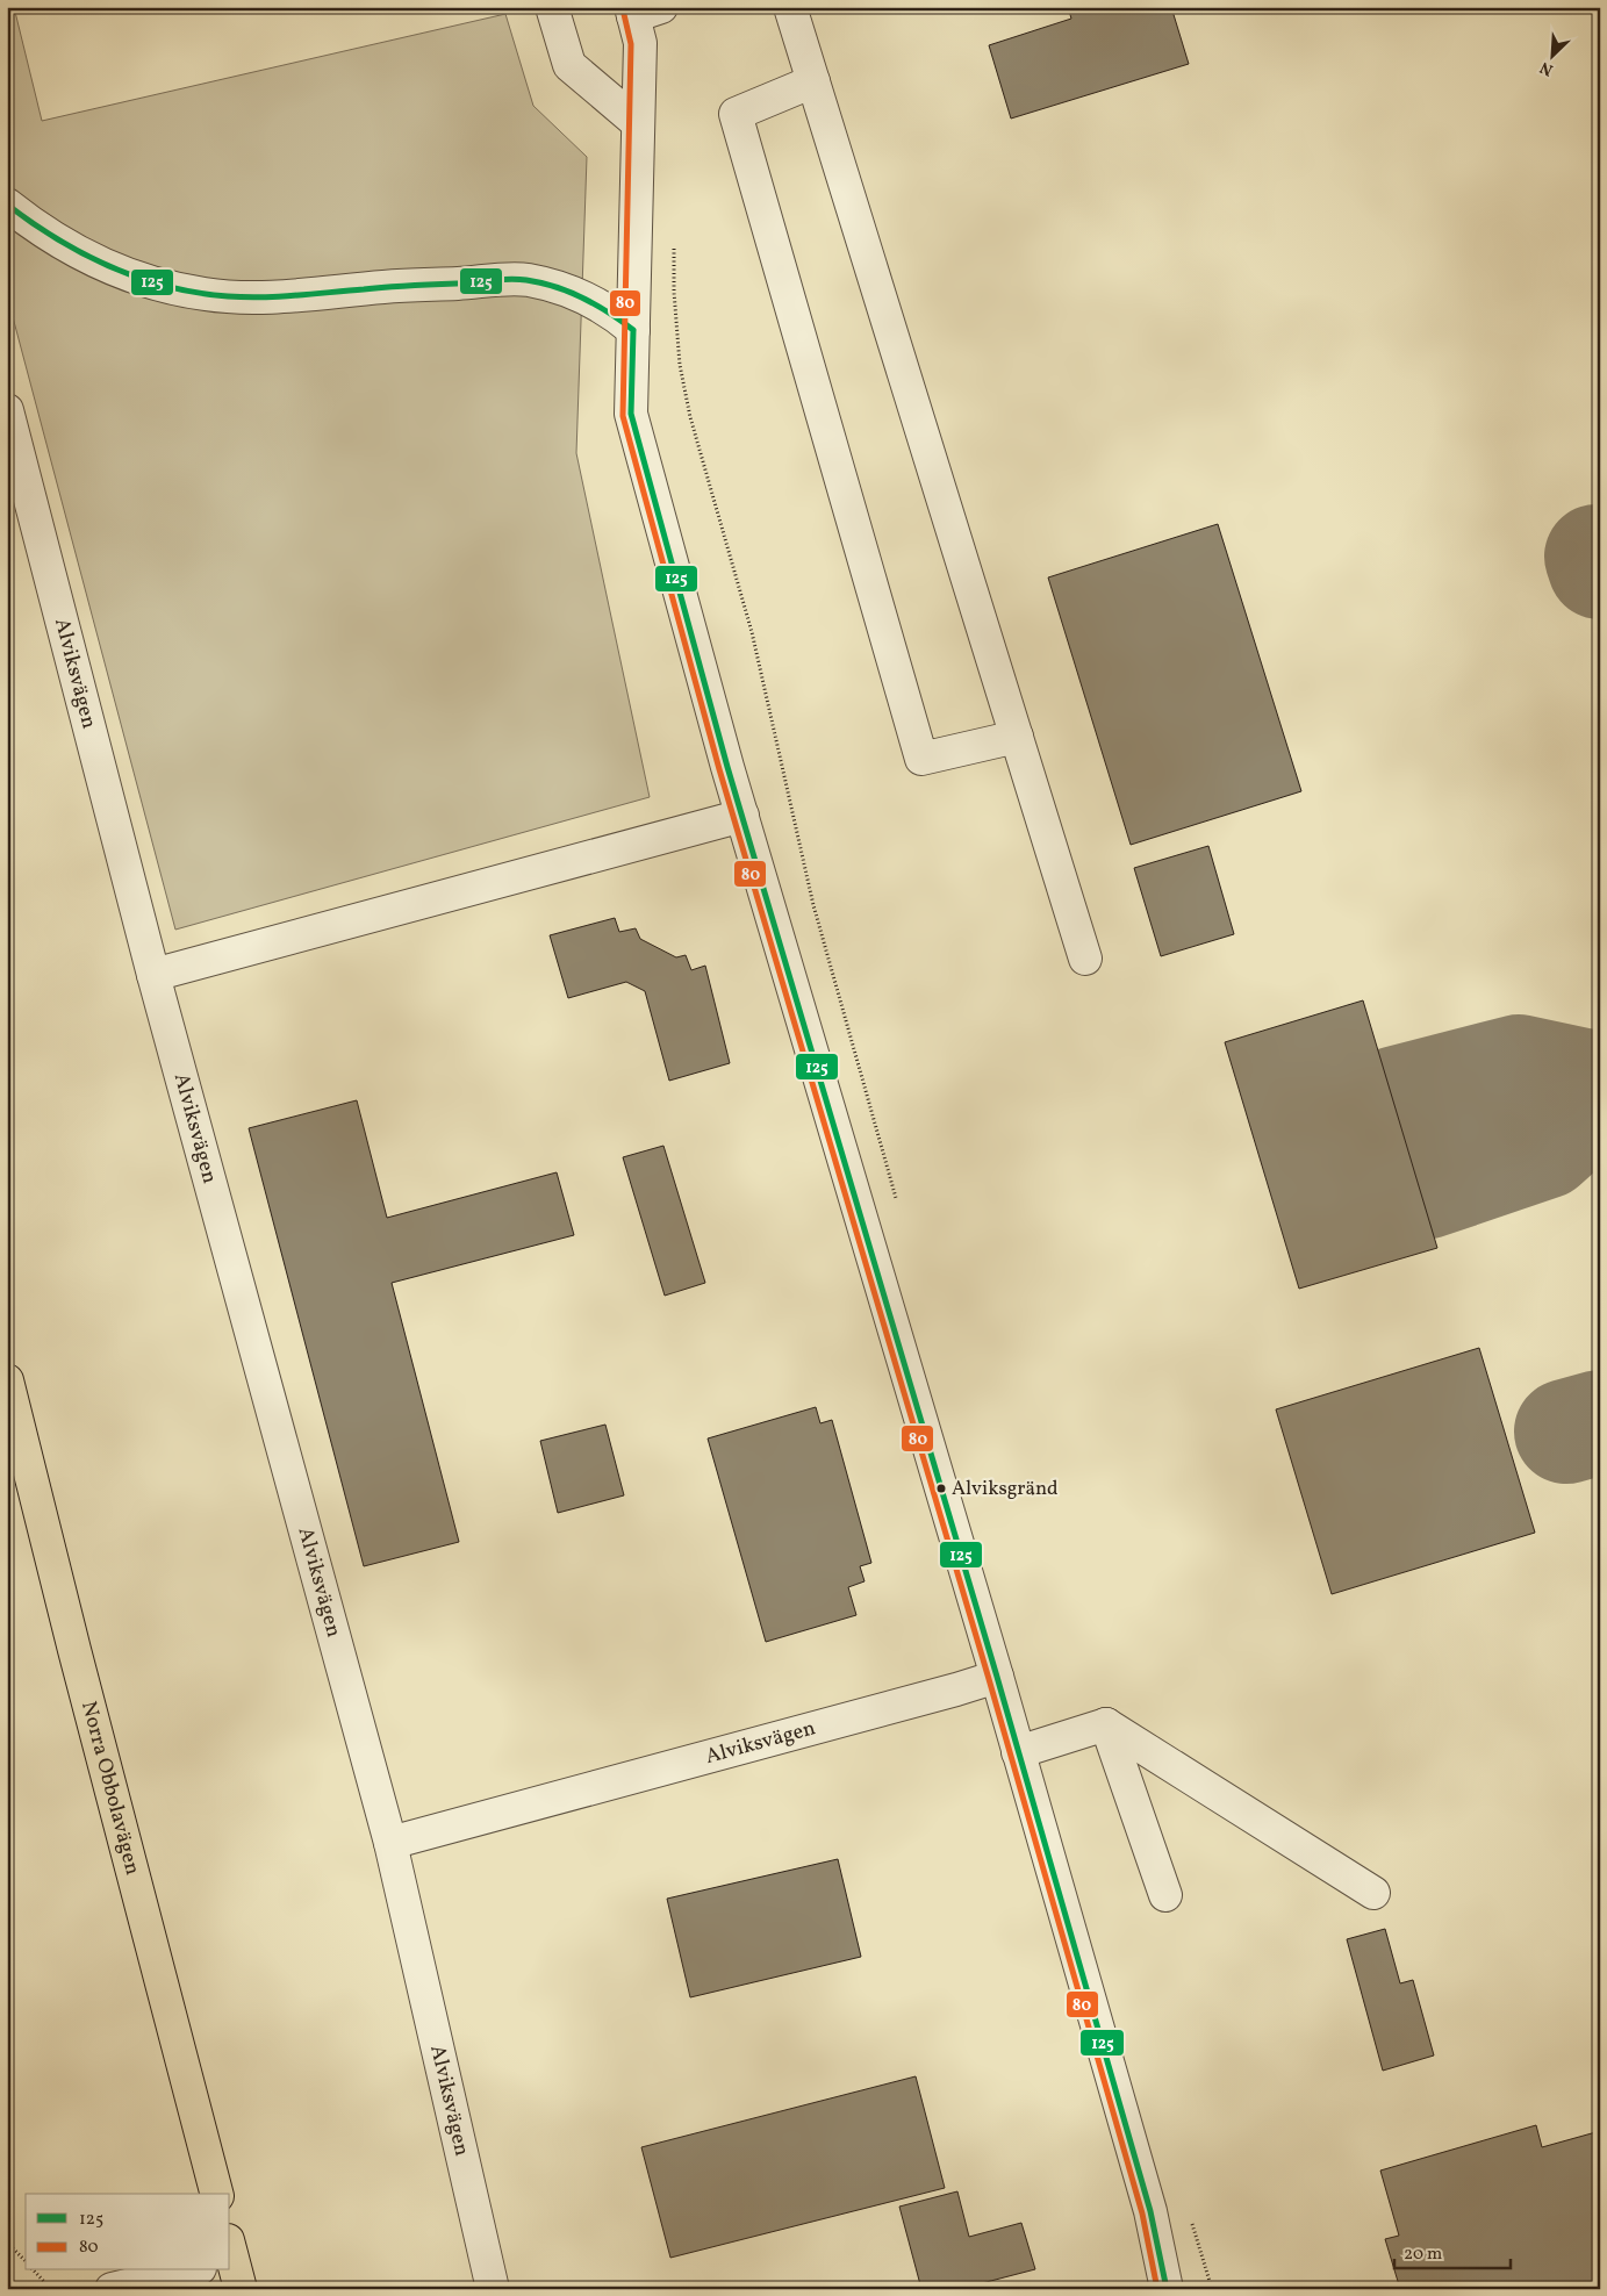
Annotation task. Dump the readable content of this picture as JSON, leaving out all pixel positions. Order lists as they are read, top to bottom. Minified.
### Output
{"streets":{"highway":["Norra Obbolavägen"],"street":["Alviksvägen"]},"places":["Alviksgränd"],"lines":["transit line 80","transit line 125"],"legend":["125","80"],"scale_bar":"20 m","north":"bottom left"}
